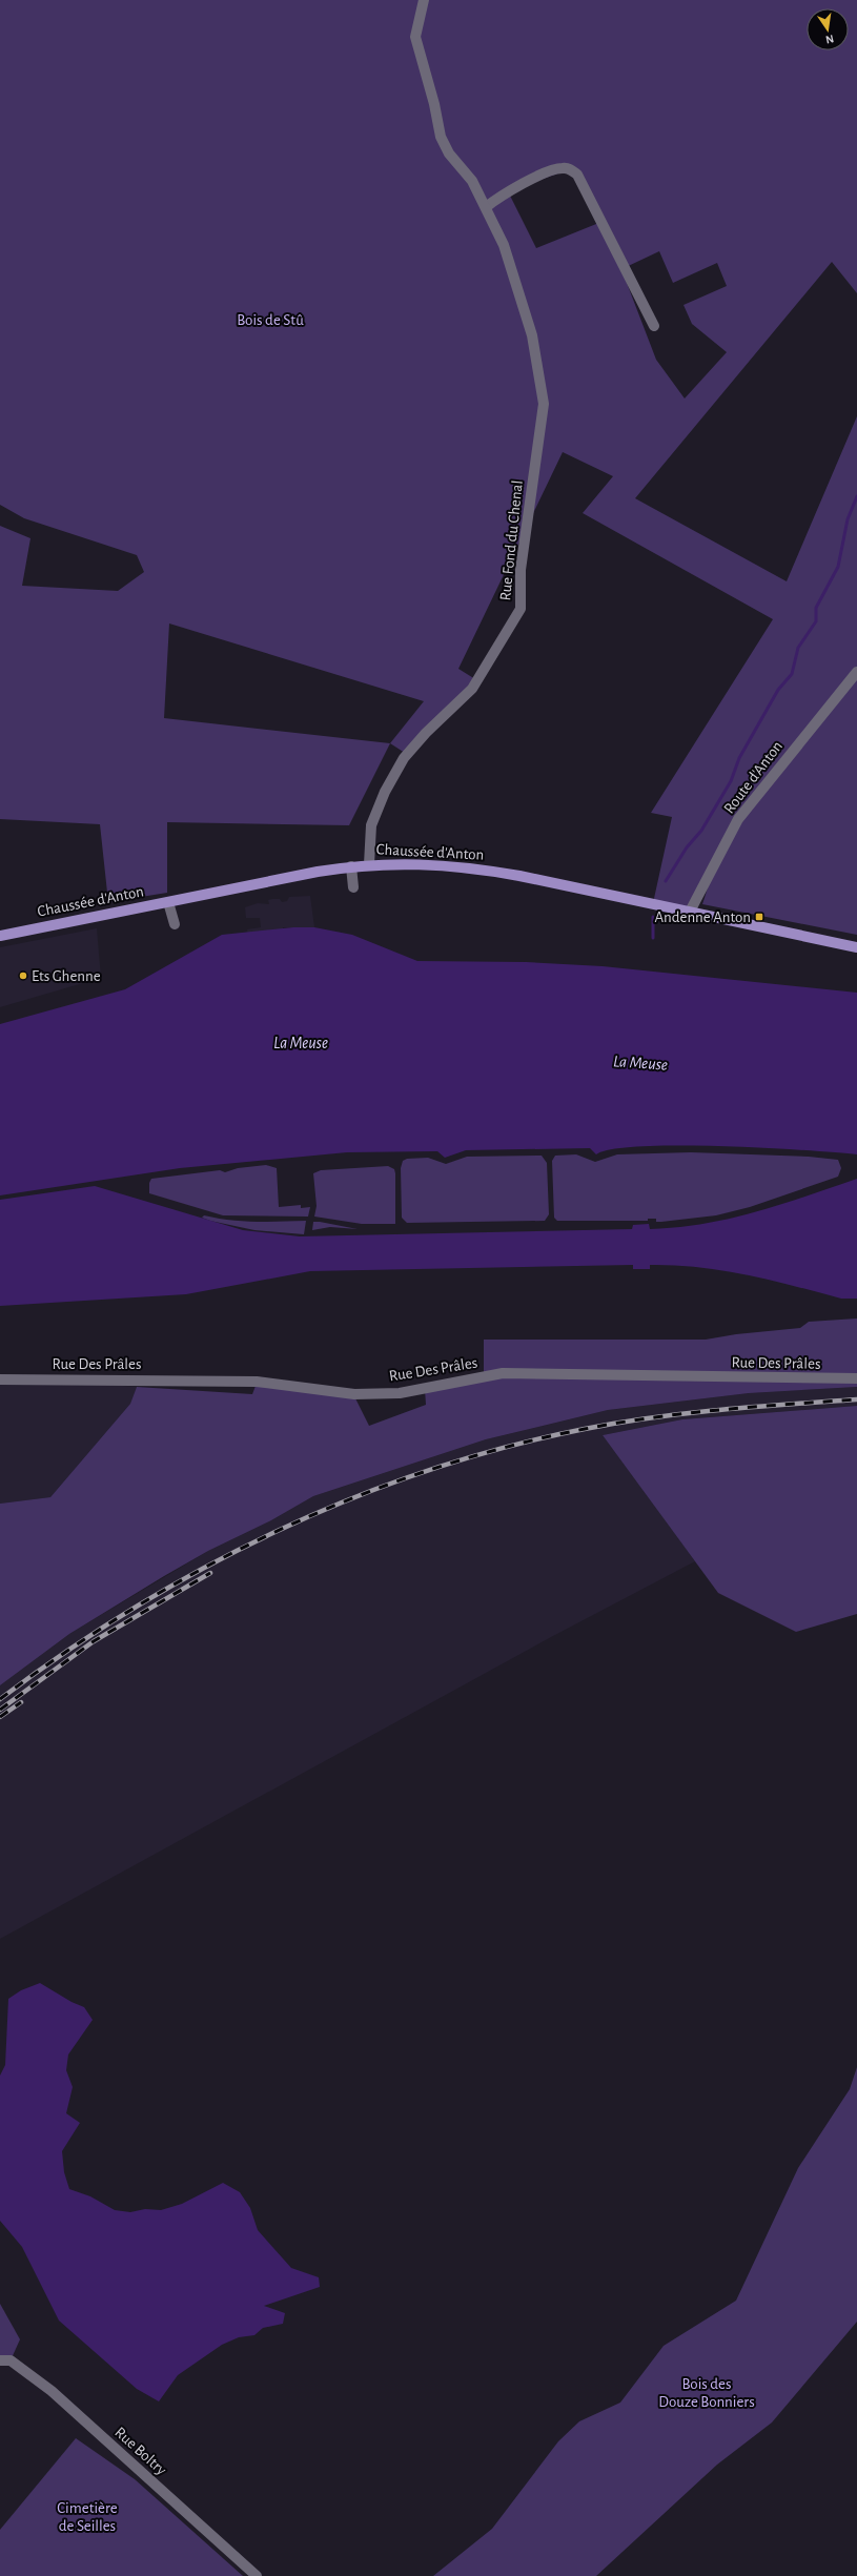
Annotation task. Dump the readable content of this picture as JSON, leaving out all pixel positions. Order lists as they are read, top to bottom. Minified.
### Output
{"streets":{"main road":["Chaussée d'Anton"],"street":["Rue Fond du Chenal","Route d'Anton","Rue Des Prâles","Rue Boltry"]},"crossings":[["Rue Fond du Chenal","Chaussée d'Anton"],["Route d'Anton","Chaussée d'Anton"]],"water":["La Meuse"],"parks":["Bois de Stû","Bois des Douze Bonniers","Cimetière de Seilles"],"places":{"transit":["Andenne Anton"],"other":["Ets Ghenne"]},"north":"bottom"}
